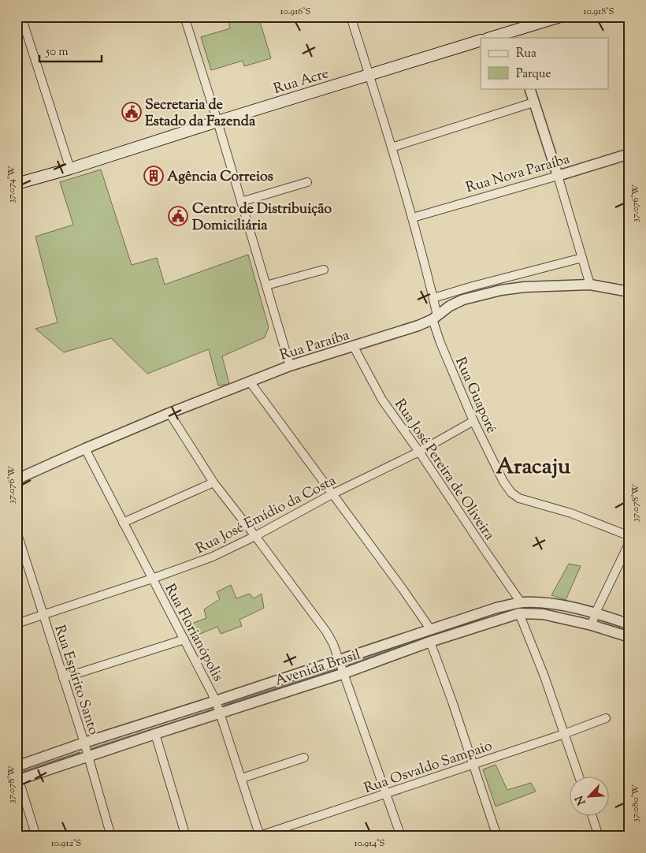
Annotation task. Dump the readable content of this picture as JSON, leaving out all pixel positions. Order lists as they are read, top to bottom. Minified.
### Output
{"streets":{"main road":["Rua Acre"],"street":["Rua Nova Paraíba","Rua Paraíba","Rua Guaporé","Rua José Pereira de Oliveira","Rua José Emídio da Costa","Rua Florianópolis","Avenida Brasil","Rua Espírito Santo","Rua Osvaldo Sampaio"]},"crossings":[["Rua Acre","Rua Guaporé"],["Rua Nova Paraíba","Rua Guaporé"],["Rua Paraíba","Rua Guaporé"],["Rua Paraíba","Rua José Pereira de Oliveira"],["Rua Paraíba","Rua Florianópolis"],["Rua Guaporé","Rua José Emídio da Costa"],["Rua José Pereira de Oliveira","Rua José Emídio da Costa"],["Rua José Pereira de Oliveira","Avenida Brasil"],["Rua José Emídio da Costa","Rua Florianópolis"],["Rua José Emídio da Costa","Rua Espírito Santo"],["Rua Florianópolis","Avenida Brasil"],["Rua Florianópolis","Rua Osvaldo Sampaio"],["Avenida Brasil","Rua Espírito Santo"]],"districts":["Aracaju"],"places":{"public building":["Secretaria de Estado da Fazenda","Centro de Distribuição Domiciliária"],"building":["Agência Correios"]},"legend":["Rua","Parque"],"scale_bar":"50 m","north":"bottom left","coordinates":["10.916°S","10.918°S","37.074°W","37.076°W","37.078°W","37.080°W","10.912°S","10.914°S"]}
